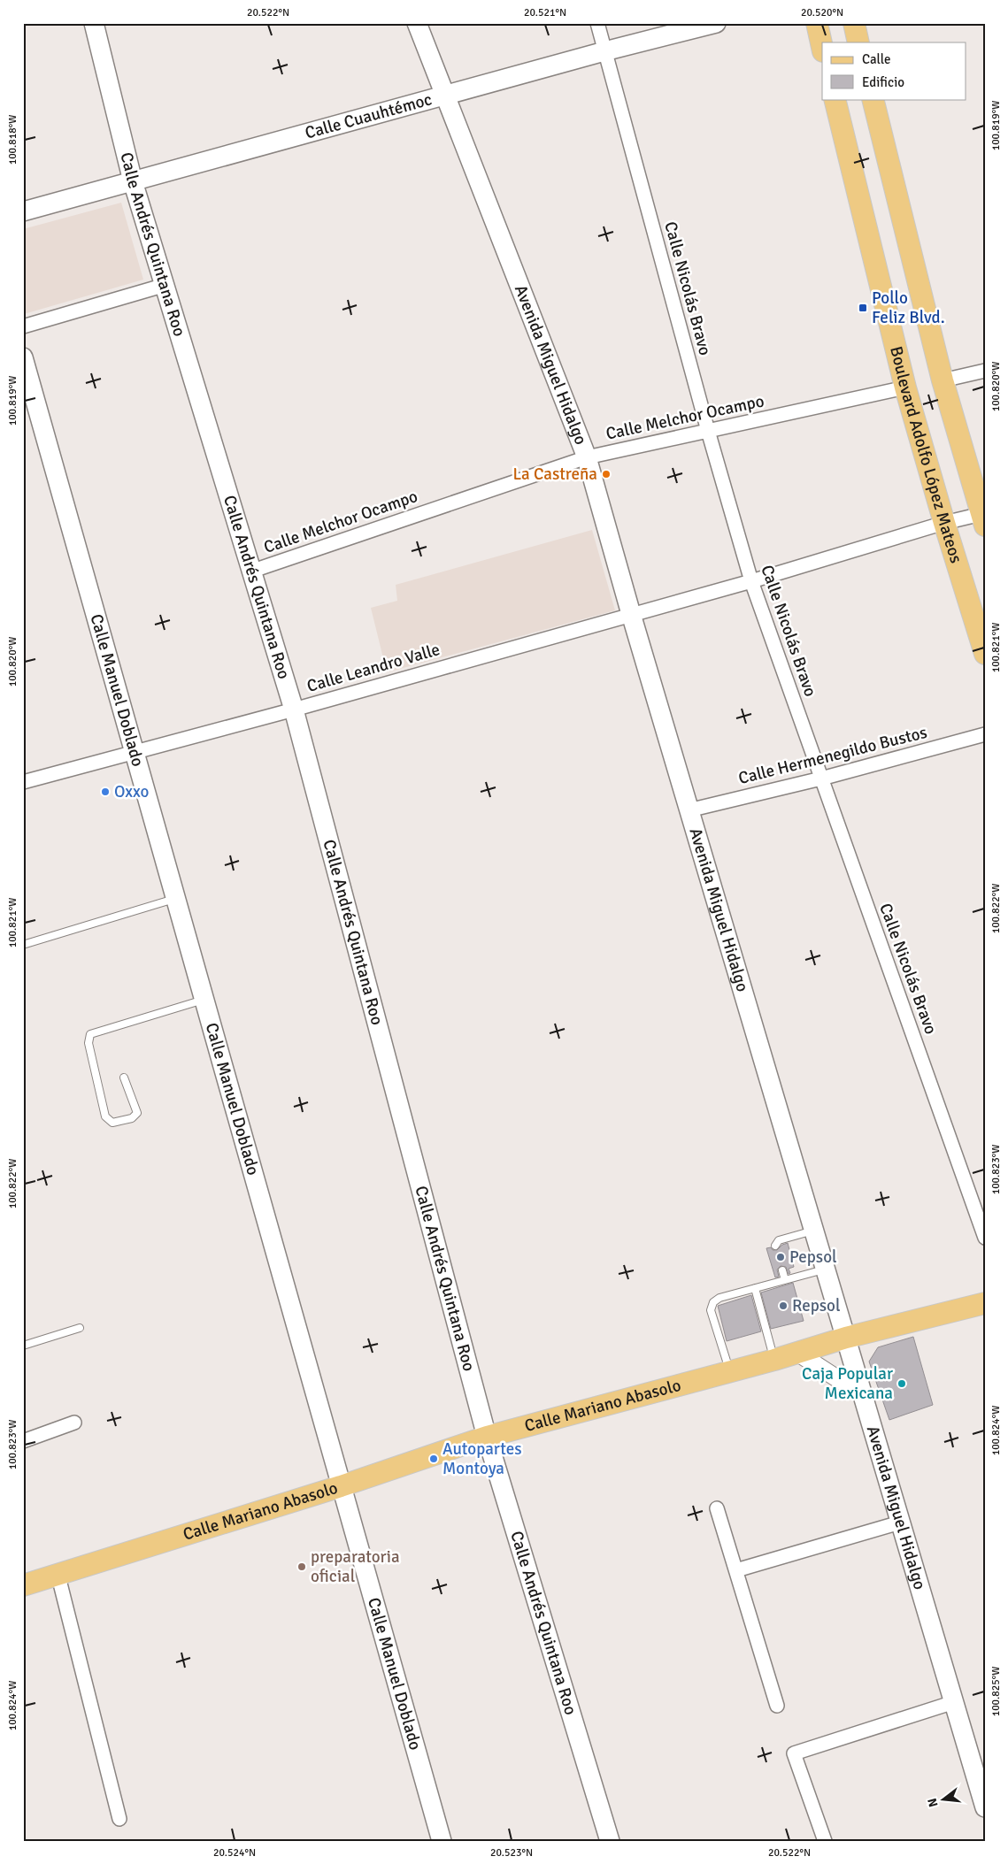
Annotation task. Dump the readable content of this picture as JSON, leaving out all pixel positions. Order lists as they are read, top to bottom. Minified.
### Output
{"streets":{"main road":["Calle Cuauhtémoc","Calle Andrés Quintana Roo","Avenida Miguel Hidalgo","Boulevard Adolfo López Mateos","Calle Manuel Doblado","Calle Mariano Abasolo"],"street":["Calle Nicolás Bravo","Calle Melchor Ocampo","Calle Leandro Valle","Calle Hermenegildo Bustos"]},"crossings":[["Calle Cuauhtémoc","Calle Andrés Quintana Roo"],["Calle Cuauhtémoc","Calle Nicolás Bravo"],["Calle Cuauhtémoc","Avenida Miguel Hidalgo"],["Calle Andrés Quintana Roo","Calle Melchor Ocampo"],["Calle Andrés Quintana Roo","Calle Leandro Valle"],["Calle Andrés Quintana Roo","Calle Mariano Abasolo"],["Calle Nicolás Bravo","Calle Melchor Ocampo"],["Calle Nicolás Bravo","Calle Leandro Valle"],["Calle Nicolás Bravo","Calle Hermenegildo Bustos"],["Avenida Miguel Hidalgo","Calle Melchor Ocampo"],["Avenida Miguel Hidalgo","Calle Leandro Valle"],["Avenida Miguel Hidalgo","Calle Hermenegildo Bustos"],["Avenida Miguel Hidalgo","Calle Mariano Abasolo"],["Calle Melchor Ocampo","Boulevard Adolfo López Mateos"],["Boulevard Adolfo López Mateos","Calle Leandro Valle"],["Calle Leandro Valle","Calle Manuel Doblado"],["Calle Manuel Doblado","Calle Mariano Abasolo"]],"places":{"transit":["Pollo Feliz Blvd."],"other":["La Castreña","Oxxo","Pepsol","Repsol","Caja Popular Mexicana","Autopartes Montoya","preparatoria oficial"]},"legend":["Calle","Edificio"],"north":"left","coordinates":["20.522°N","20.521°N","20.520°N","100.819°W","100.818°W","100.820°W","100.821°W","100.822°W","100.823°W","100.824°W","100.825°W","20.524°N","20.523°N"]}
